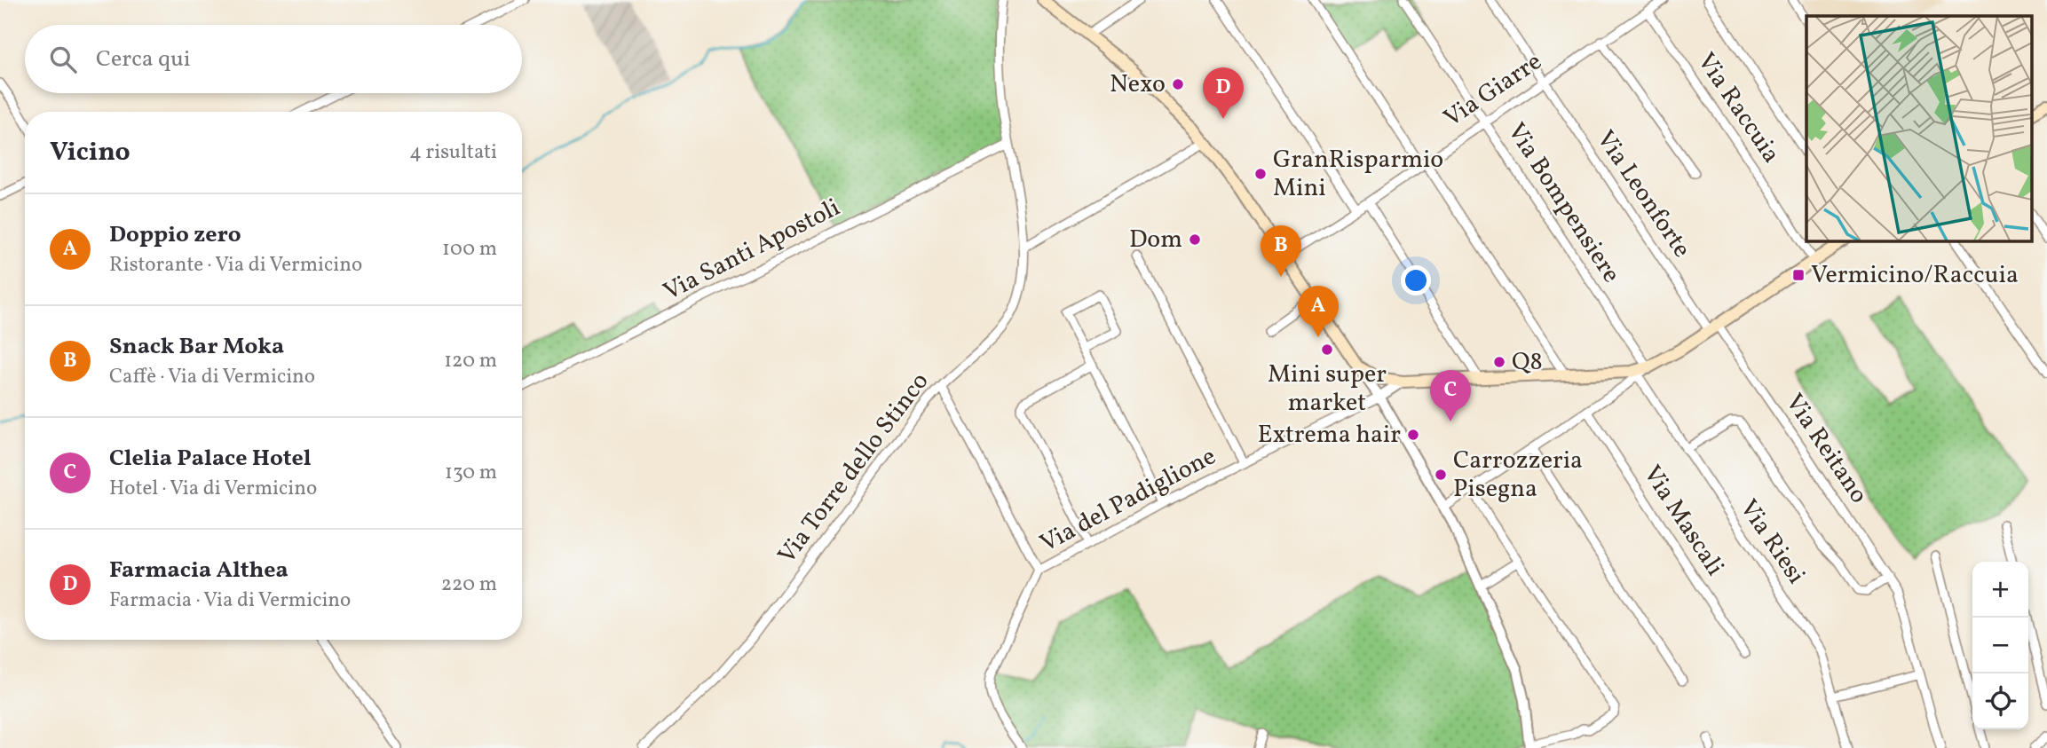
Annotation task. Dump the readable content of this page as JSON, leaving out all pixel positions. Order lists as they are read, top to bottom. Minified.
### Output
{"streets":{"street":["Via Giarre","Via Raccuia","Via Leonforte","Via Bompensiere","Via Santi Apostoli","Via Reitano","Via Torre dello Stinco","Via del Padiglione","Via Mascali","Via Riesi"]},"crossings":[["Via Giarre","Via Raccuia"],["Via Giarre","Via Leonforte"],["Via Giarre","Via Bompensiere"],["Via Leonforte","Via Reitano"],["Via Bompensiere","Via Riesi"],["Via Santi Apostoli","Via Torre dello Stinco"]],"places":{"other":["Nexo","GranRisparmio Mini","Dom","Mini super market","Q8","Extrema hair","Carrozzeria Pisegna"],"transit":["Vermicino/Raccuia"]},"page":{"search":"Cerca qui","pins":["D","B","A","C"],"heading":["Vicino","4 risultati"],"list":[{"mark":"A","name":"Doppio zero","note":"Ristorante · Via di Vermicino","value":"100 m"},{"mark":"B","name":"Snack Bar Moka","note":"Caffè · Via di Vermicino","value":"120 m"},{"mark":"C","name":"Clelia Palace Hotel","note":"Hotel · Via di Vermicino","value":"130 m"},{"mark":"D","name":"Farmacia Althea","note":"Farmacia · Via di Vermicino","value":"220 m"}],"map_buttons":["+","−"]}}
